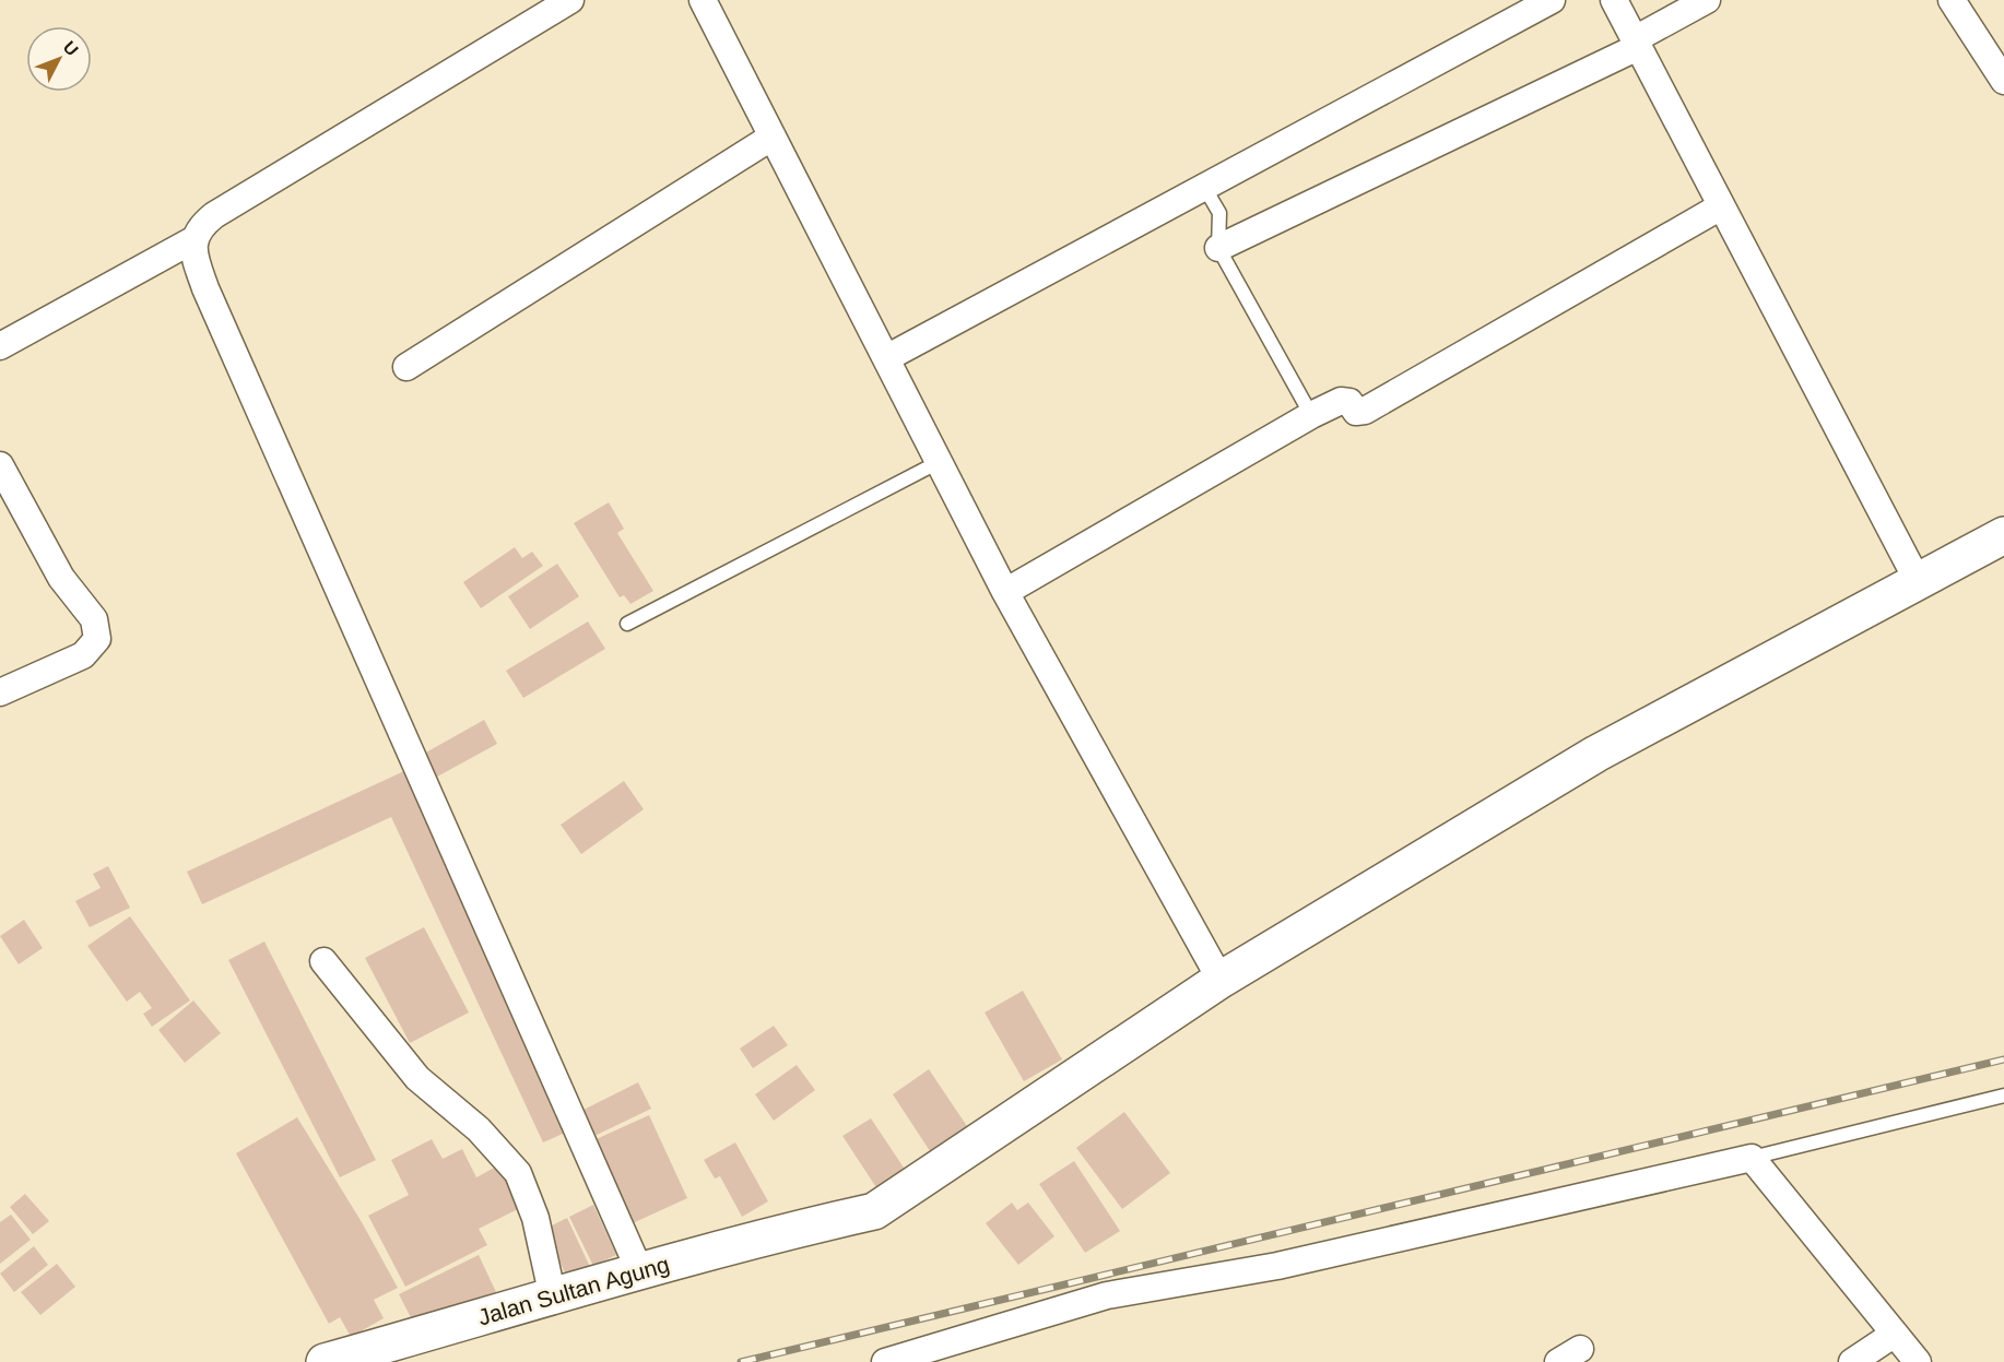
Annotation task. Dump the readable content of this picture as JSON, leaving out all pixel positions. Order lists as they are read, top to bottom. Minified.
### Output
{"streets":{"street":["Jalan Sultan Agung"]},"north":"top right"}
